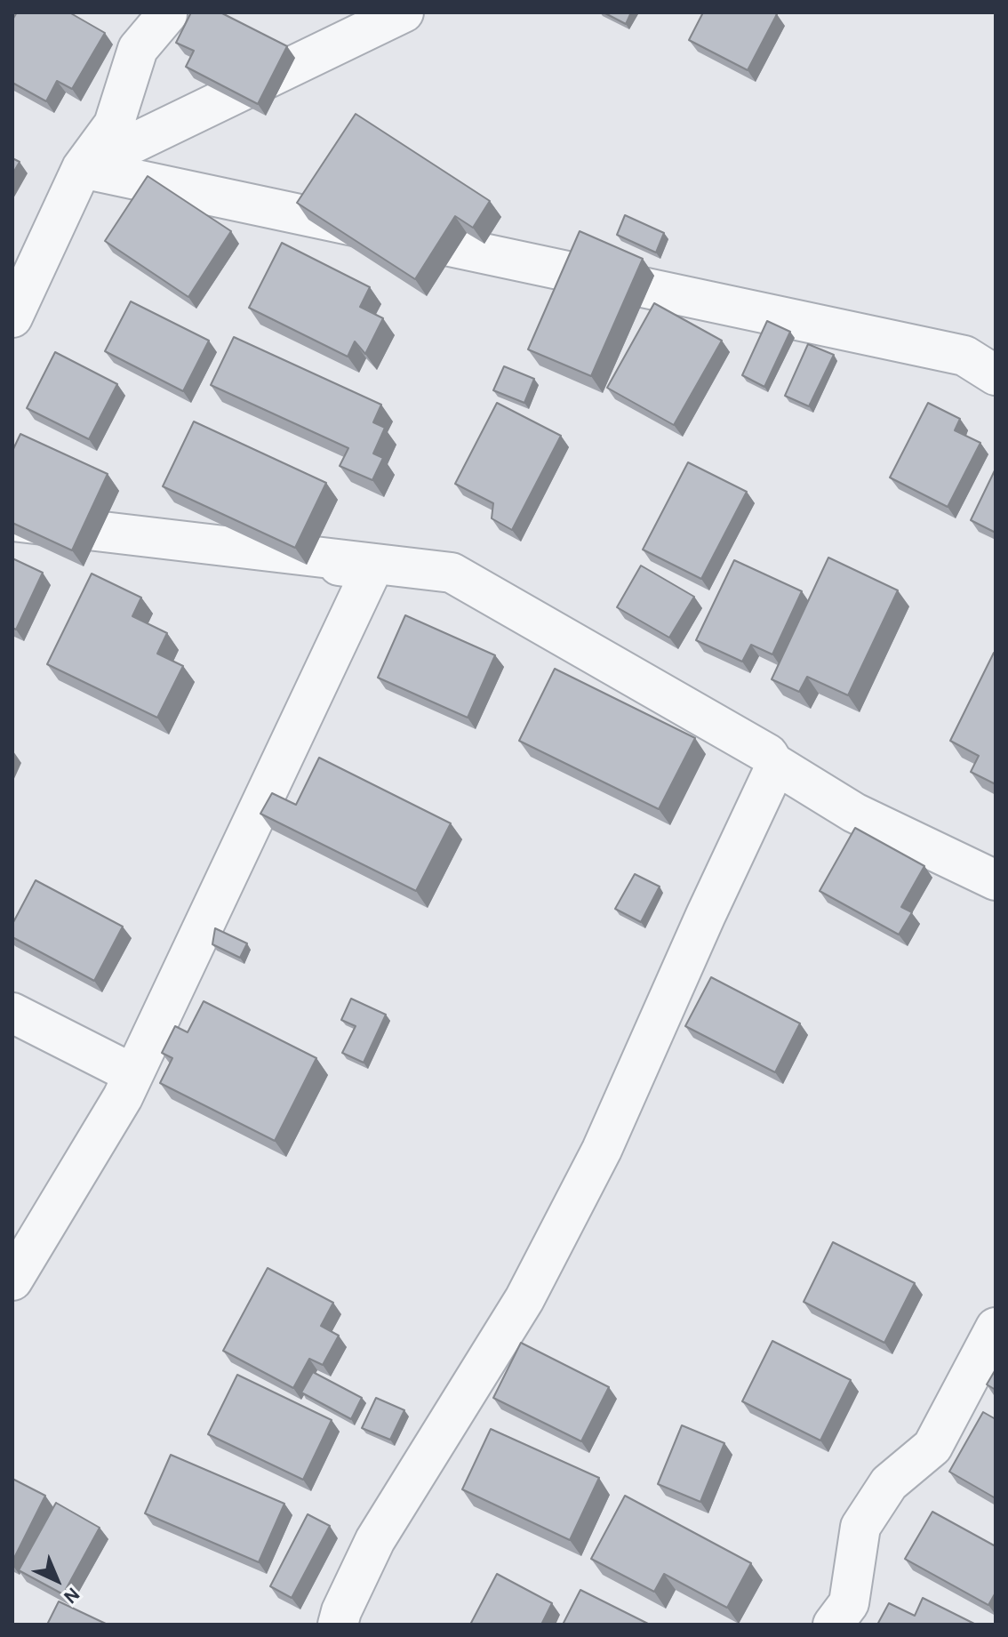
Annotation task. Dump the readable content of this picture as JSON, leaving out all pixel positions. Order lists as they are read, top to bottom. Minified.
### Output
{"north":"bottom right"}
